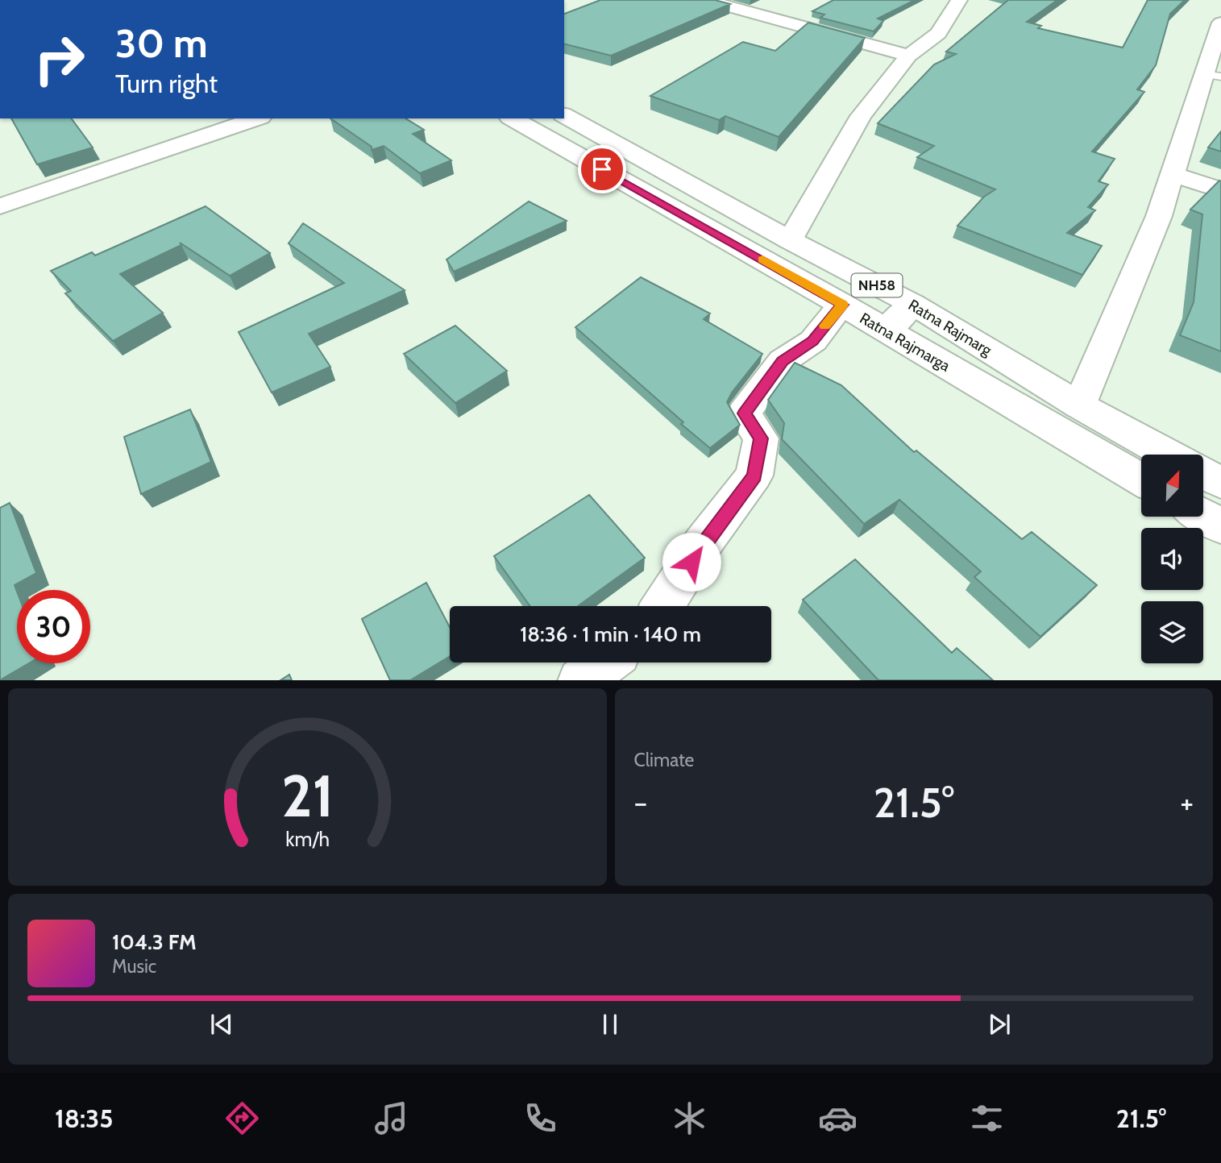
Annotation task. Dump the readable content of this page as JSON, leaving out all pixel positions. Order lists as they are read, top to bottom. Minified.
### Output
{"streets":{"street":["NH58","Ratna Rajmarg","Ratna Rajmarga"]},"north":"top right","page":{"turn":["30 m","Turn right"],"limit":"30","trip":"18:36 · 1 min · 140 m","tile":"Climate","heat":["−","21.5°","+"],"song":["104.3 FM","Music"],"tabs":["18:35","21.5°"],"gauge":["21","km/h"]}}
